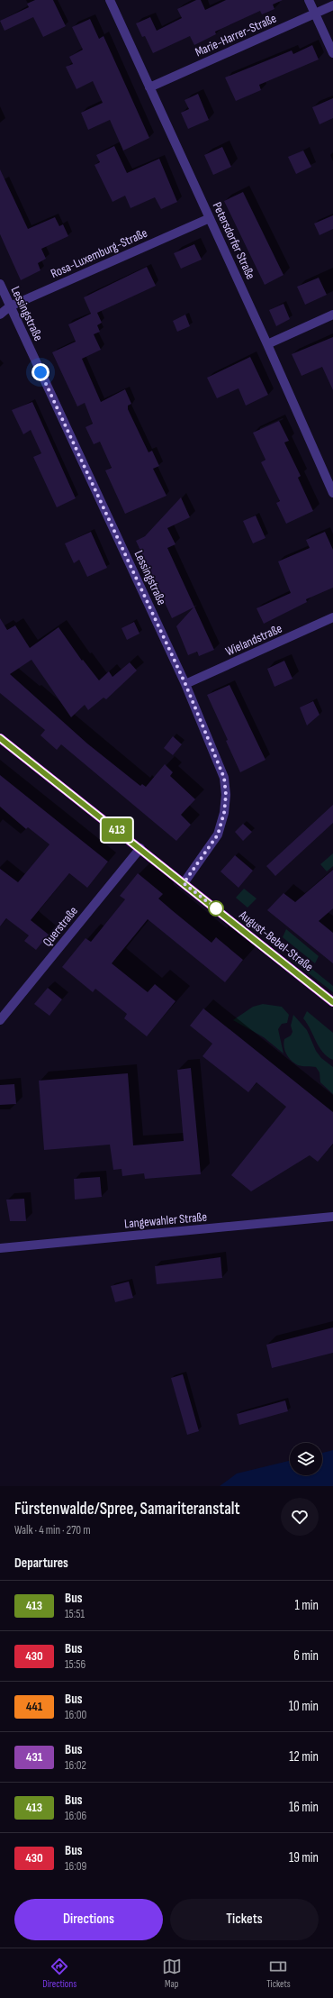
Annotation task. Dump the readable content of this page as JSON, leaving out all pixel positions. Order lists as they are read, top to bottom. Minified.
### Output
{"streets":{"main road":["August-Bebel-Straße"],"street":["Marie-Harrer-Straße","Petersdorfer Straße","Rosa-Luxemburg-Straße","Lessingstraße","Wielandstraße","Querstraße","Langewahler Straße"]},"crossings":[["Marie-Harrer-Straße","Petersdorfer Straße"],["Petersdorfer Straße","Rosa-Luxemburg-Straße"],["Rosa-Luxemburg-Straße","Lessingstraße"],["Lessingstraße","Wielandstraße"],["Lessingstraße","August-Bebel-Straße"],["Querstraße","August-Bebel-Straße"]],"lines":["bus line 413"],"page":{"on_map":"413","heading":[["Fürstenwalde/Spree, Samariteranstalt","Walk · 4 min · 270 m"],"Departures"],"list":[{"mark":"413","name":"Bus","note":"15:51","value":"1 min"},{"mark":"430","name":"Bus","note":"15:56","value":"6 min"},{"mark":"441","name":"Bus","note":"16:00","value":"10 min"},{"mark":"431","name":"Bus","note":"16:02","value":"12 min"},{"mark":"413","name":"Bus","note":"16:06","value":"16 min"},{"mark":"430","name":"Bus","note":"16:09","value":"19 min"}],"buttons":["Directions","Tickets"],"tabs":["Directions","Map","Tickets"]}}
